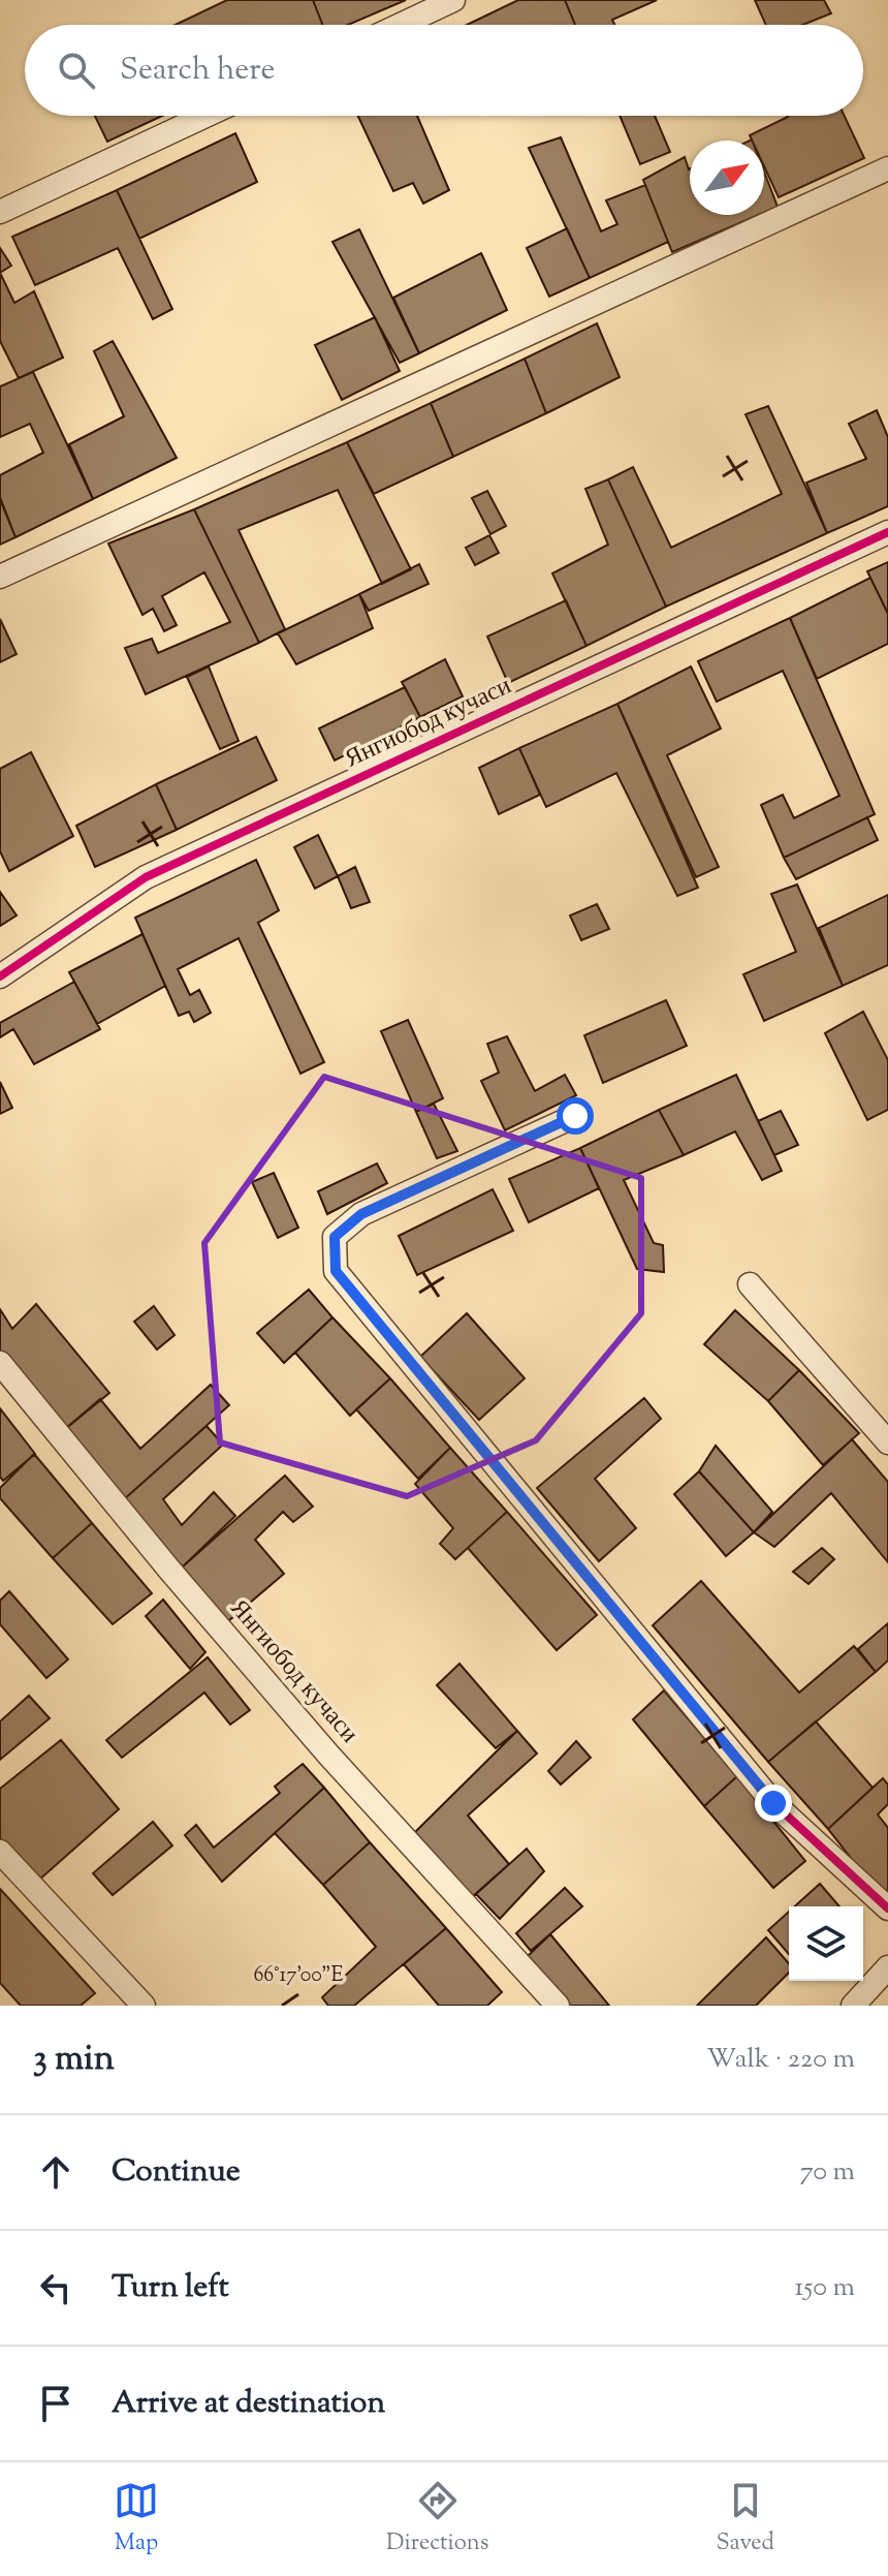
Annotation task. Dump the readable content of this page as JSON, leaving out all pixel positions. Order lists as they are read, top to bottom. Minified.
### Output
{"streets":{"street":["Янгиобод кучаси"]},"north":"top right","page":{"search":"Search here","heading":["3 min","Walk · 220 m"],"list":[["Continue","70 m"],["Turn left","150 m"],"Arrive at destination"],"nav":["Map","Directions","Saved"]},"coordinates":["66°17'00\"E"]}
